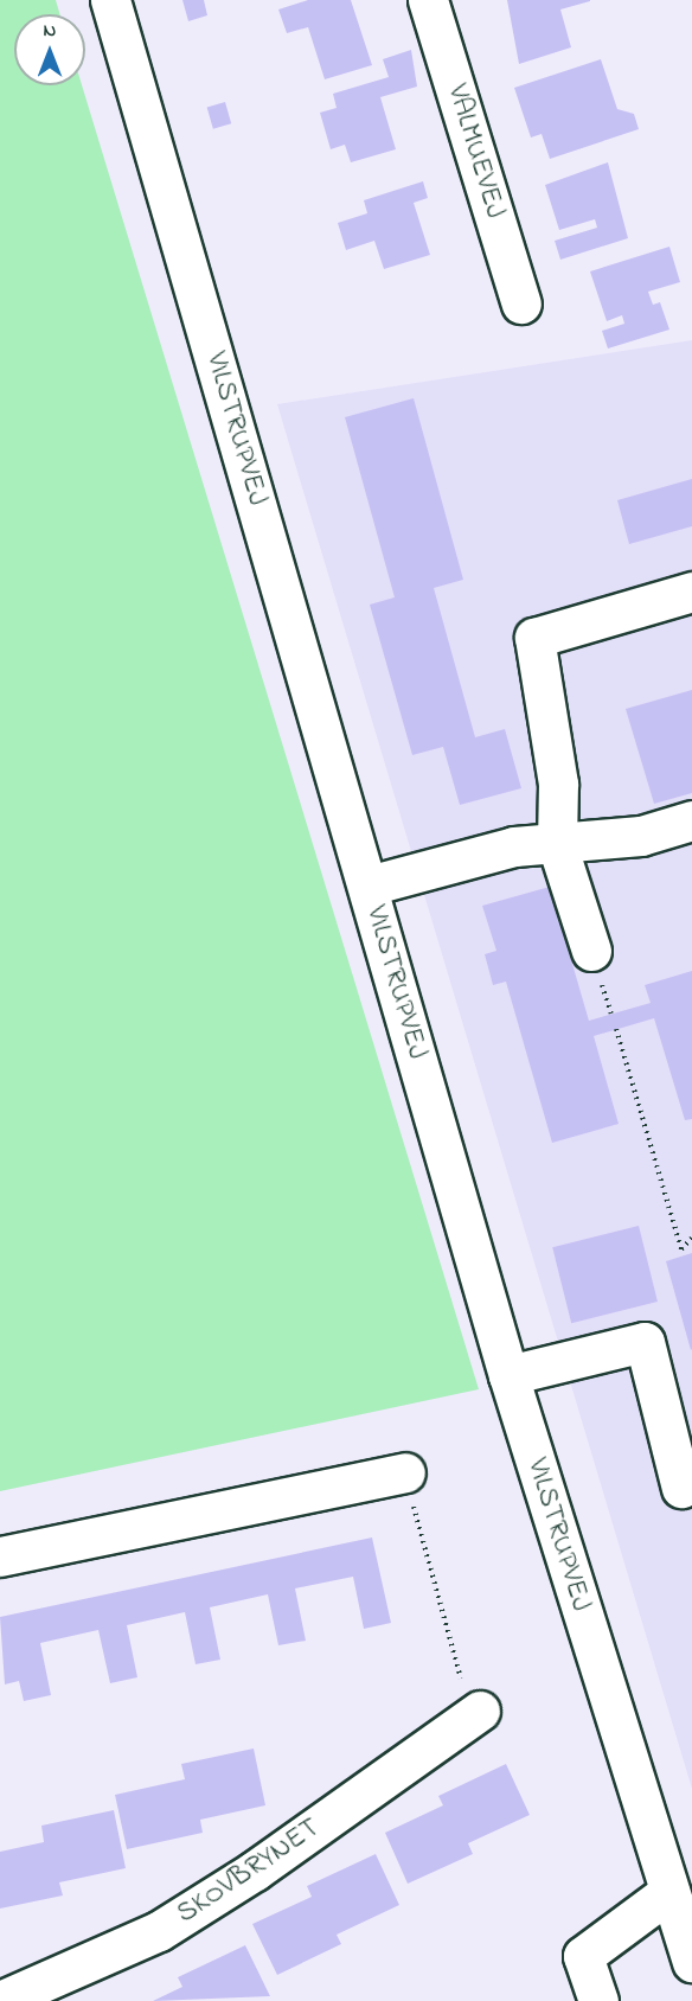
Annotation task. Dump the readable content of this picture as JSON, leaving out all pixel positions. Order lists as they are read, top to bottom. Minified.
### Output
{"streets":{"street":["VALMUEVEJ","VILSTRUPVEJ","SKOVBRYNET"]},"north":"top"}
